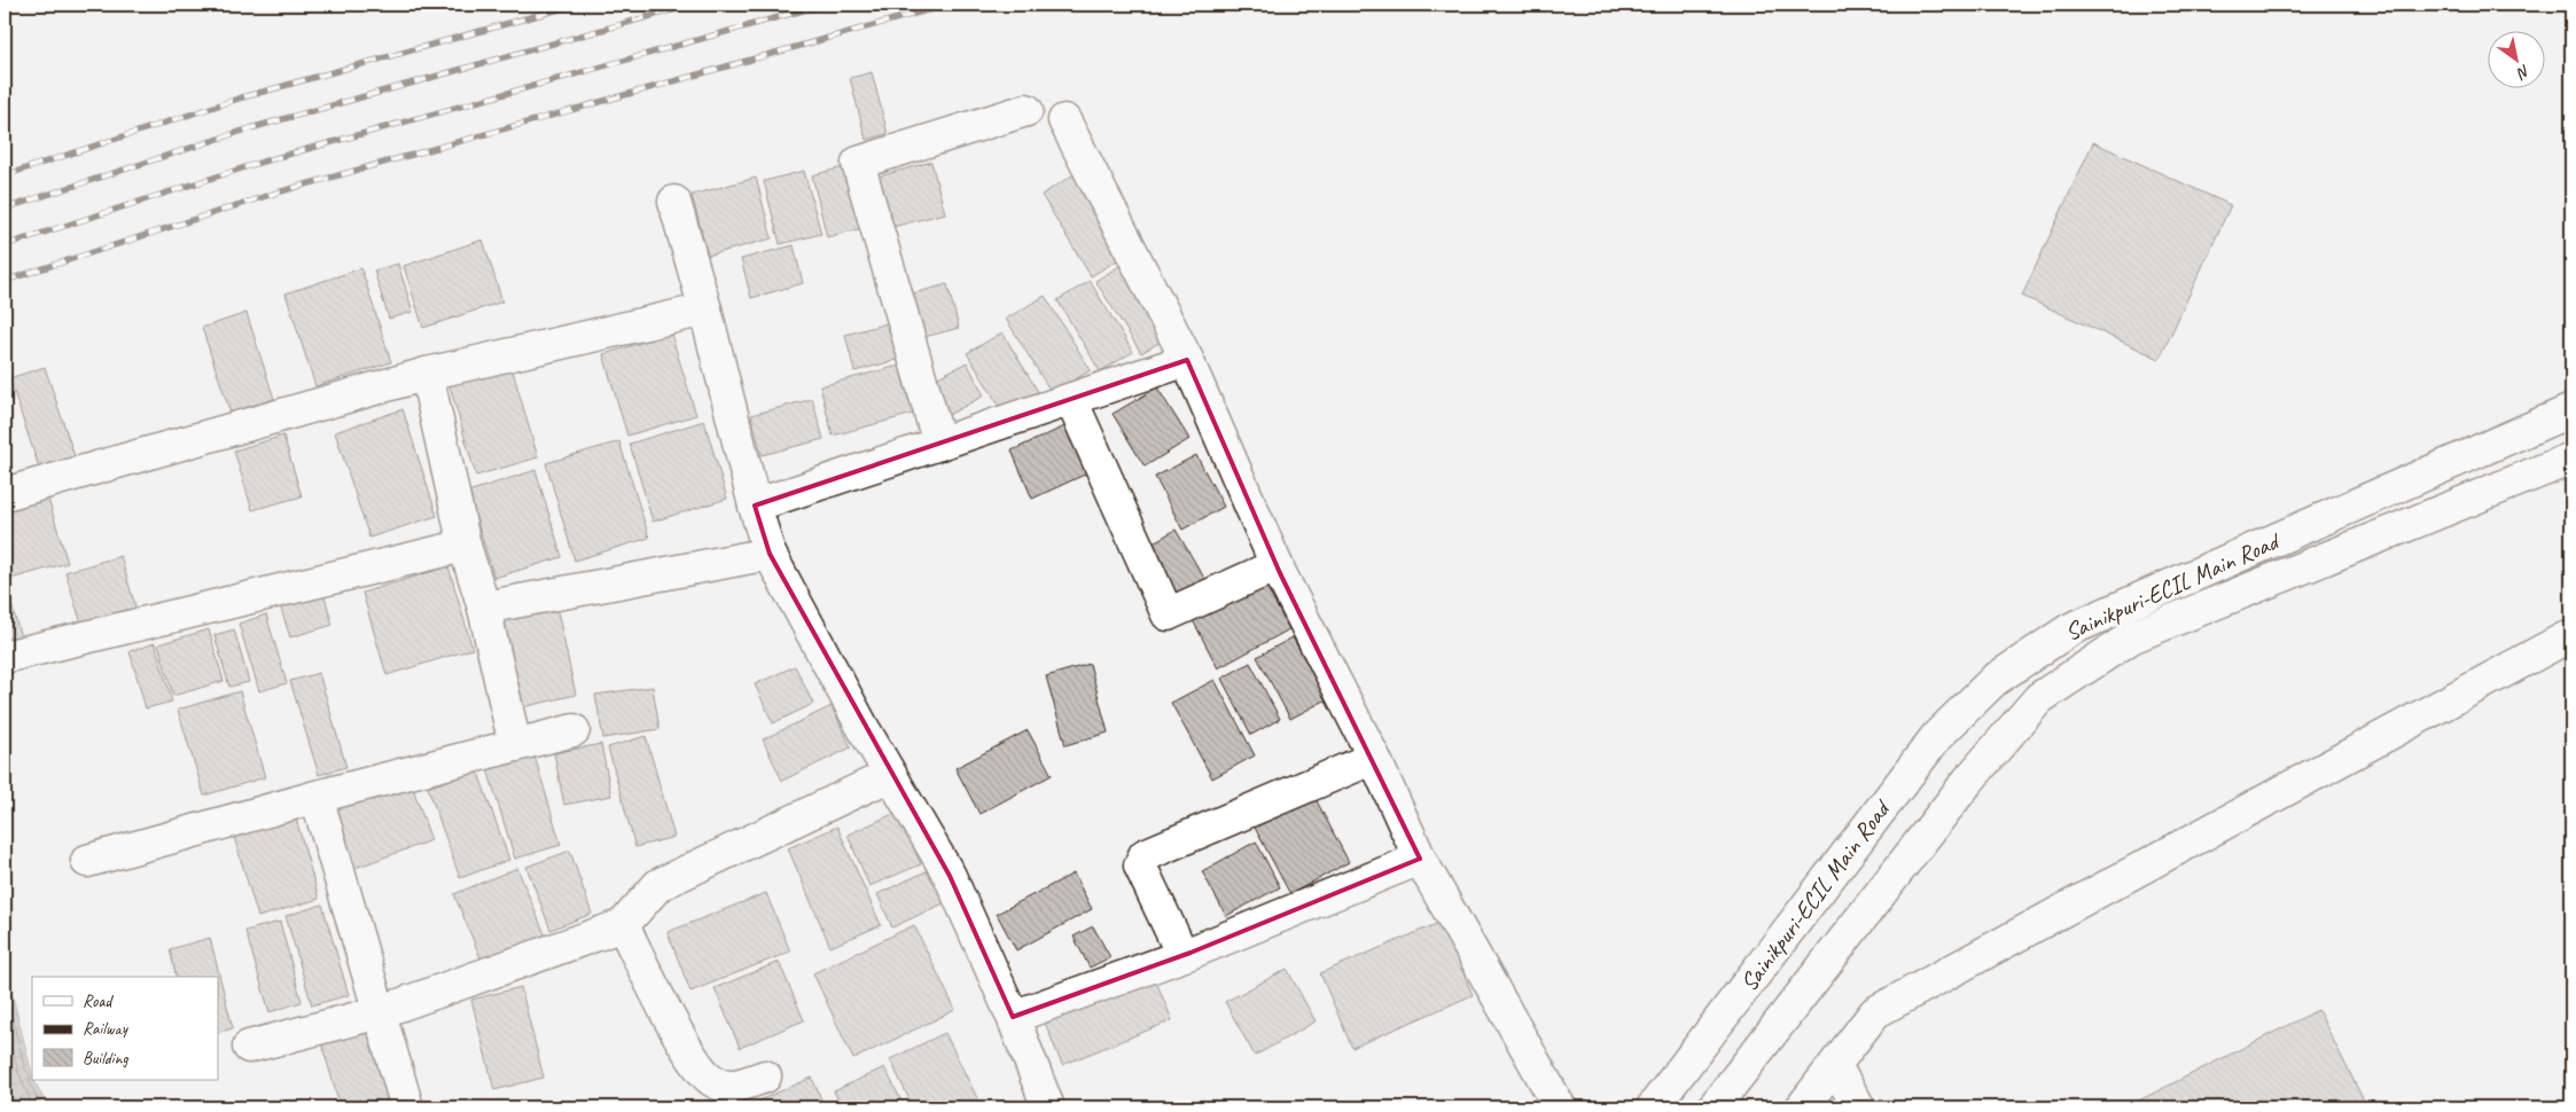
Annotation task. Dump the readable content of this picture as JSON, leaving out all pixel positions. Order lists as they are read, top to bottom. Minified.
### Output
{"streets":{"street":["Sainikpuri-ECIL Main Road"]},"legend":["Road","Railway","Building"],"north":"bottom right"}
